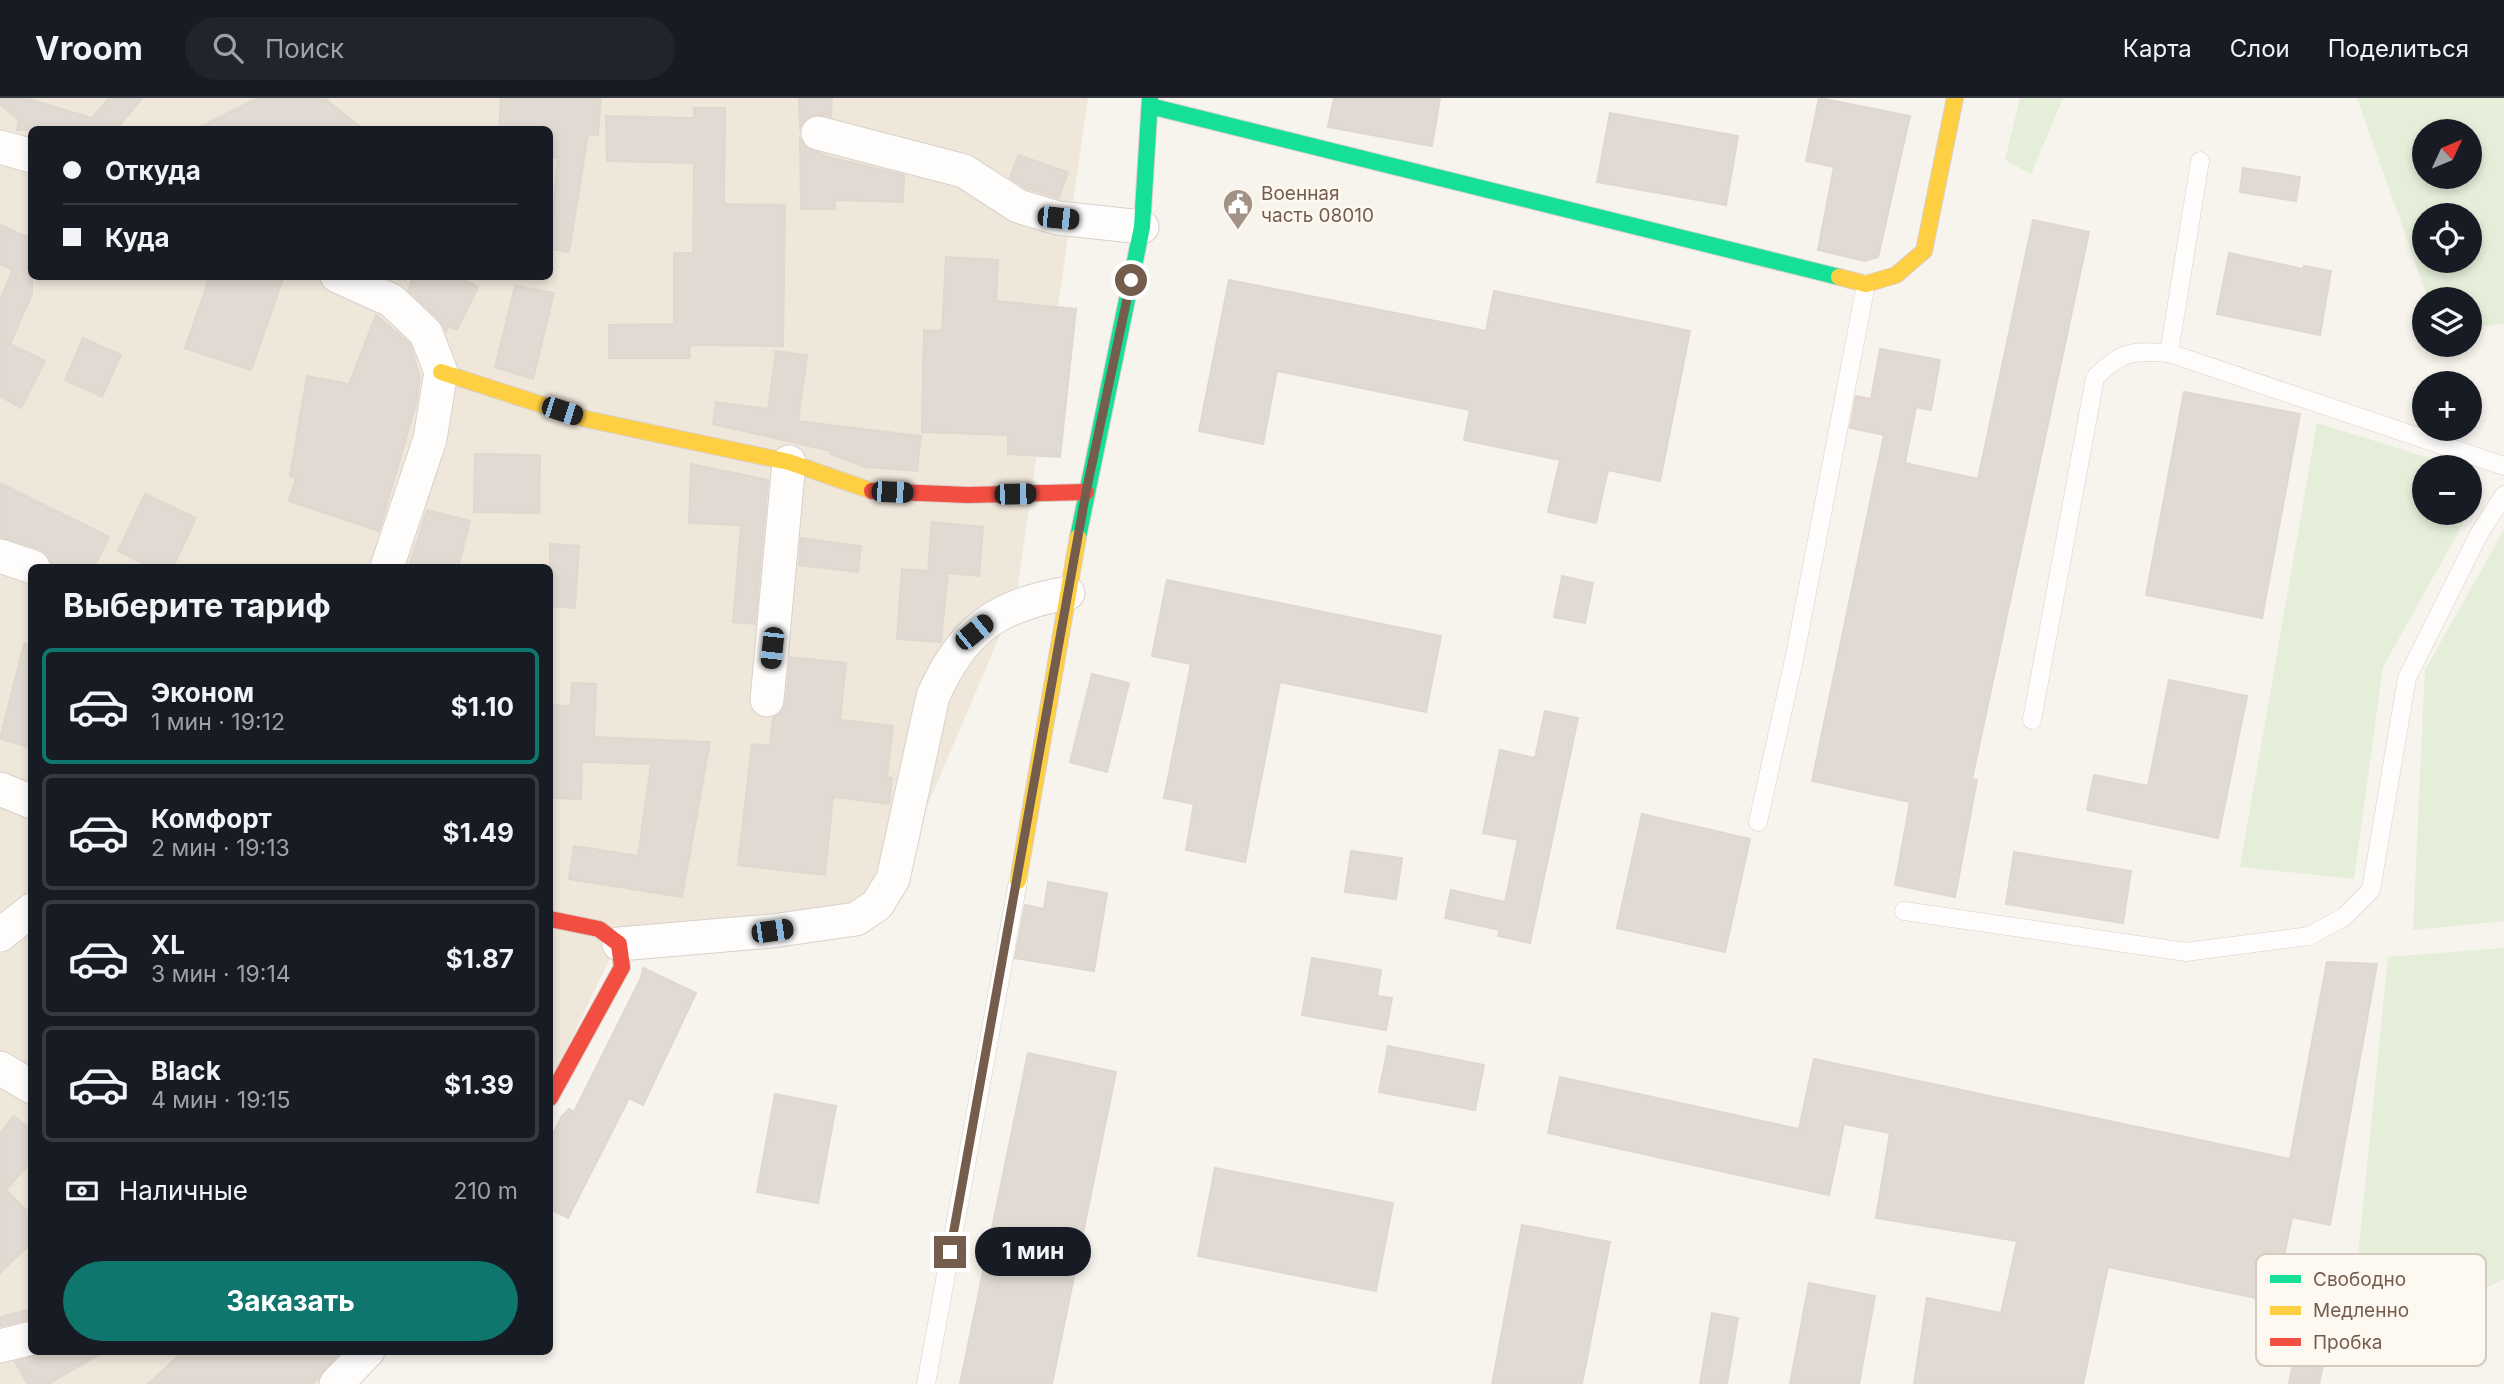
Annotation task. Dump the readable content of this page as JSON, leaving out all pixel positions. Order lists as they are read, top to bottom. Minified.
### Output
{"places":{"public building":["Военная часть 08010"]},"legend":["Свободно","Медленно","Пробка"],"north":"top right","page":{"header":"Vroom","search":"Поиск","nav":["Карта","Слои","Поделиться"],"map_buttons":["+","−"],"banner":["Откуда","Куда"],"heading":"Выберите тариф","list":[{"name":"Эконом","note":"1 мин · 19:12","value":"$1.10"},{"name":"Комфорт","note":"2 мин · 19:13","value":"$1.49"},{"name":"XL","note":"3 мин · 19:14","value":"$1.87"},{"name":"Black","note":"4 мин · 19:15","value":"$1.39"}],"pay":["Наличные","210 m"],"bubble":"1 мин","buttons":"Заказать"}}
